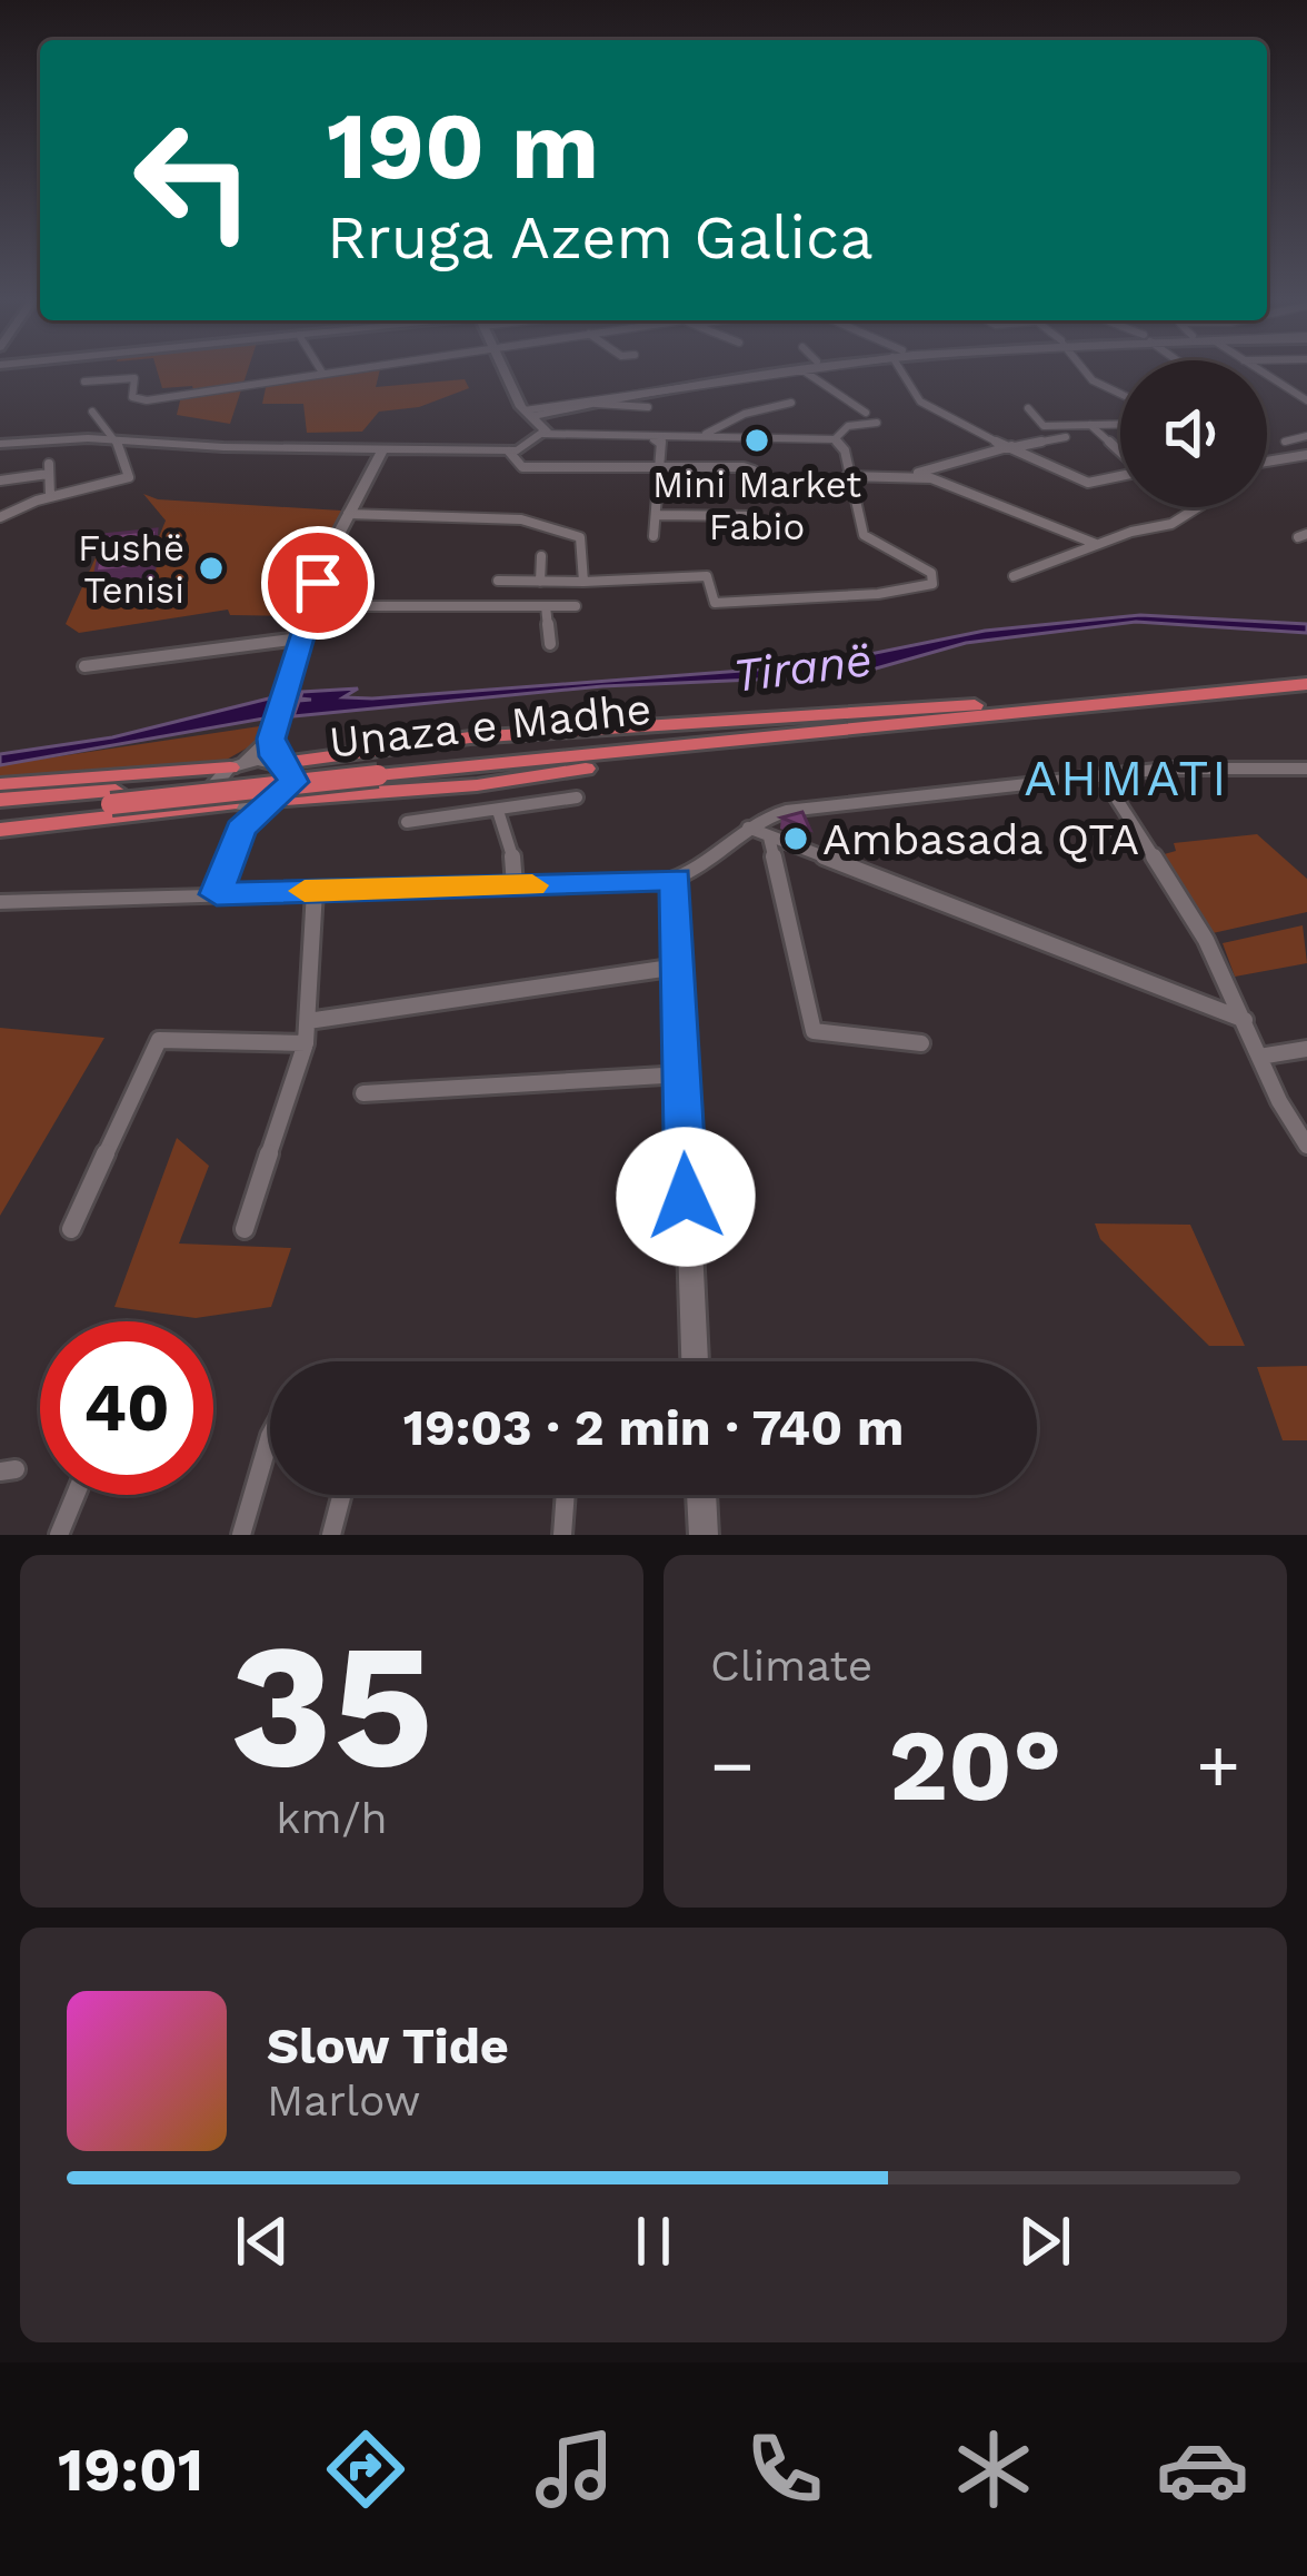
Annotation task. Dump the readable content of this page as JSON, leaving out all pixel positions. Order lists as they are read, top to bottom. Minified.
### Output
{"streets":{"highway":["Unaza e Madhe"]},"districts":["AHMATI"],"water":["Tiranë"],"places":["Mini Market Fabio","Fushë Tenisi","Ambasada QTA"],"page":{"turn":["190 m","Rruga Azem Galica"],"limit":"40","trip":"19:03 · 2 min · 740 m","tile":[["35","km/h"],"Climate"],"heat":["−","20°","+"],"song":["Slow Tide","Marlow"],"tabs":"19:01"}}
